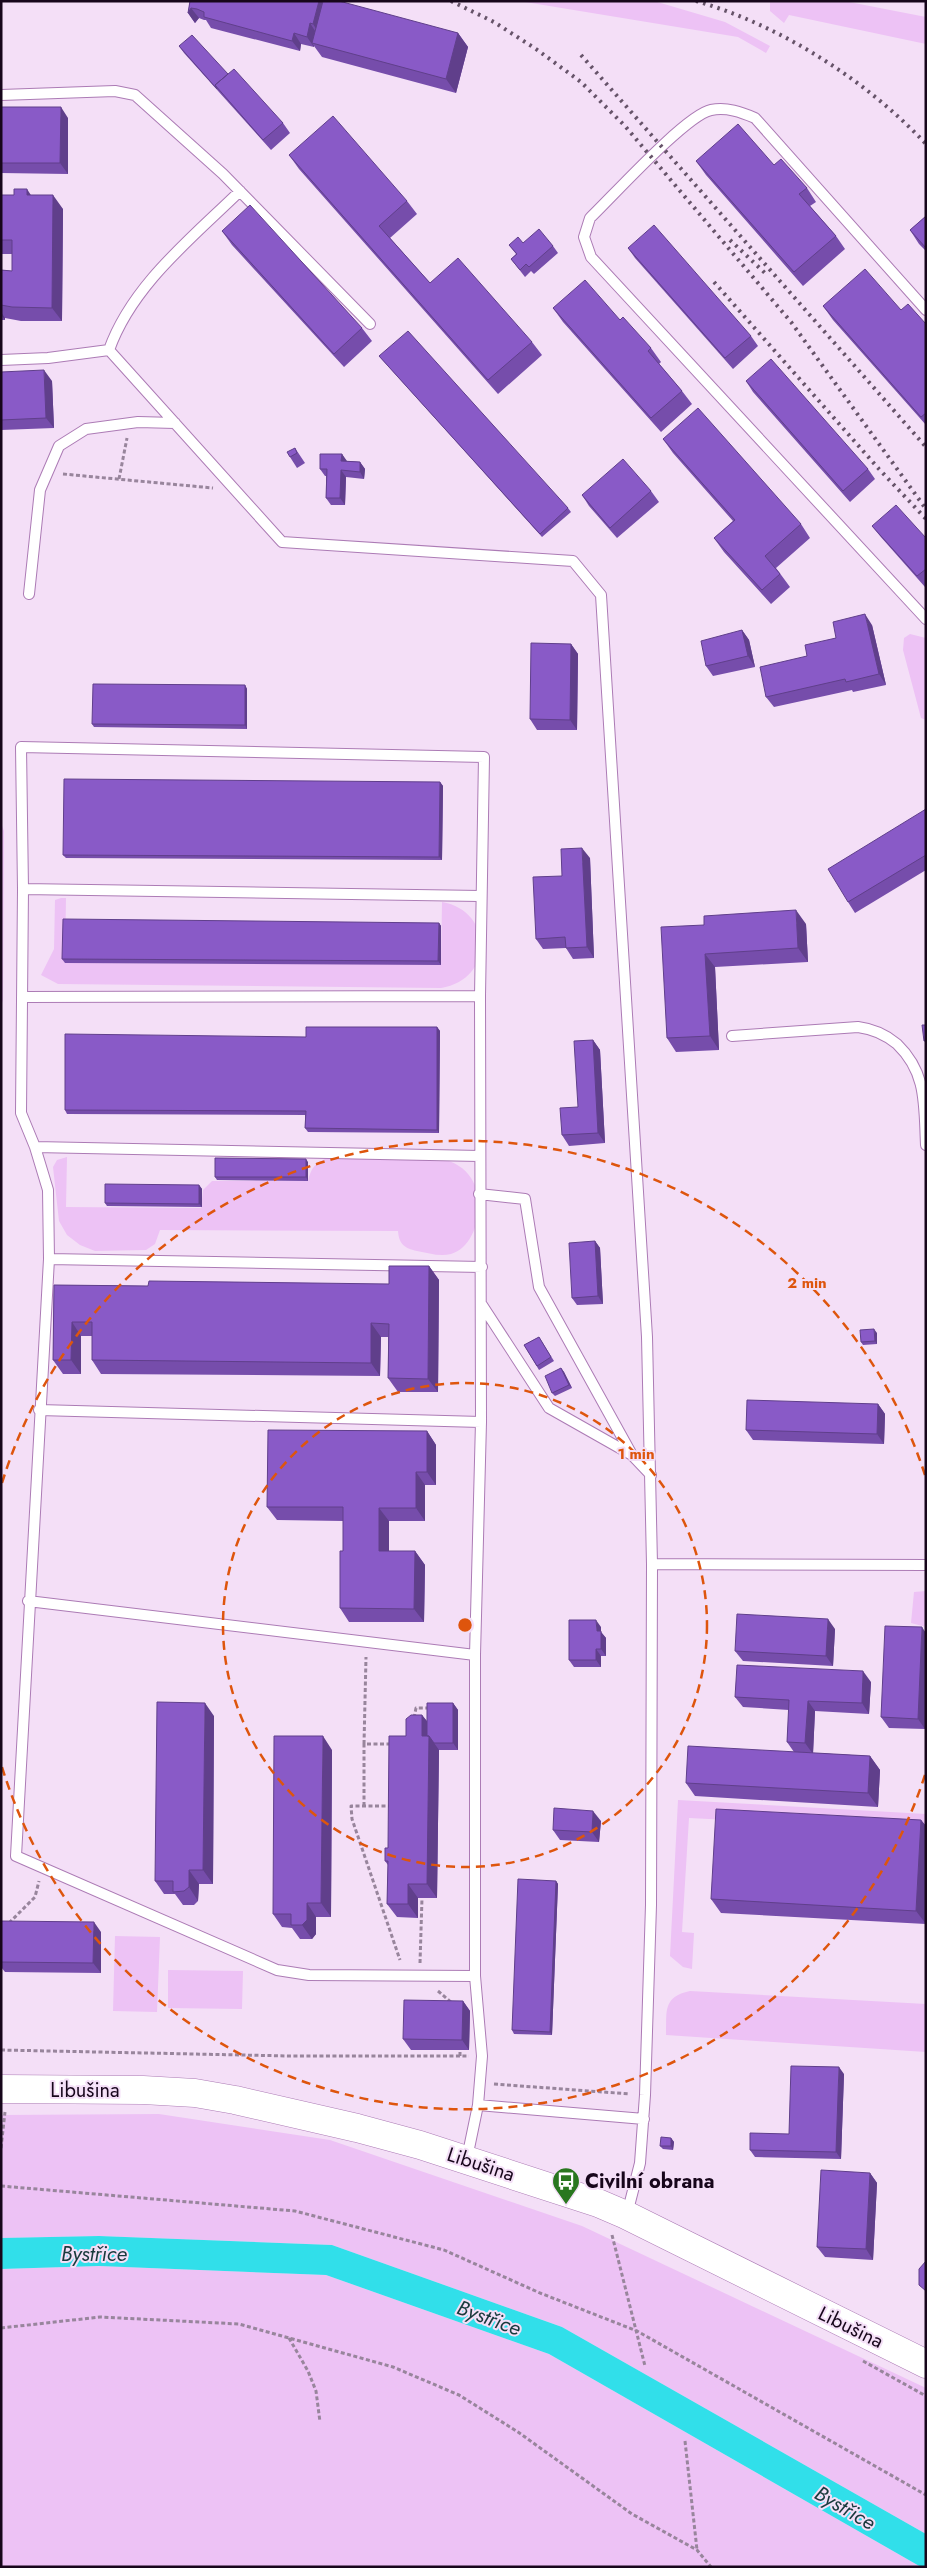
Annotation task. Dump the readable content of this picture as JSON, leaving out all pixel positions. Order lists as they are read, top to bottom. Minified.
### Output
{"streets":{"street":["Libušina"]},"water":["Bystřice"],"places":{"bus stop":["Civilní obrana"]},"rings":["2 min","1 min"]}
